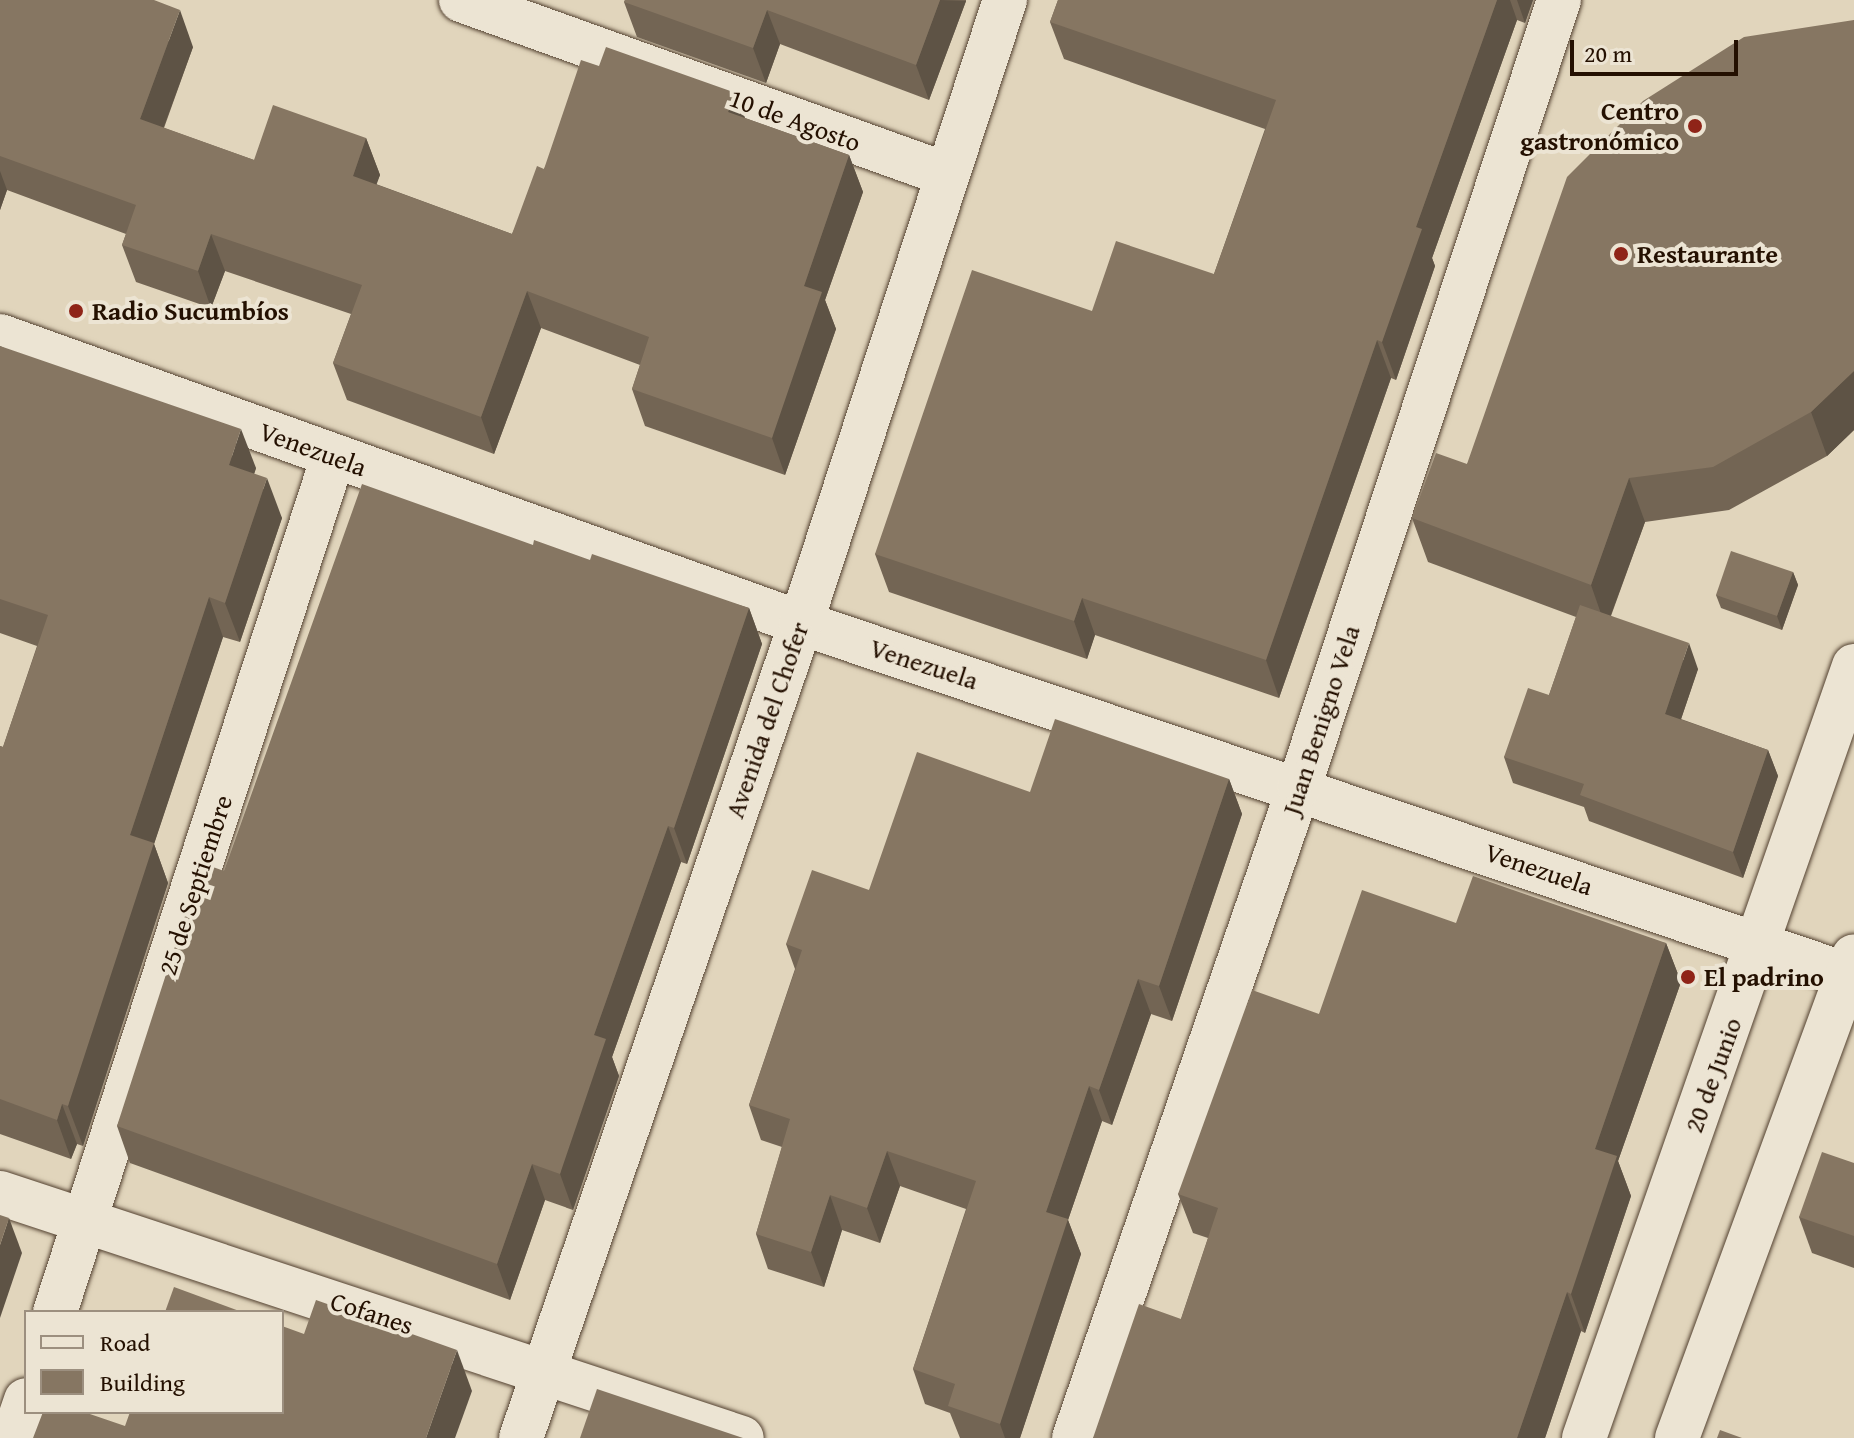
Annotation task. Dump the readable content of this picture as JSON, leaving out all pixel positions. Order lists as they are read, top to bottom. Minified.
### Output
{"streets":{"street":["10 de Agosto","Venezuela","Avenida del Chofer","Juan Benigno Vela","25 de Septiembre","20 de Junio","Cofanes"]},"crossings":[["10 de Agosto","Avenida del Chofer"],["Venezuela","Avenida del Chofer"],["Venezuela","Juan Benigno Vela"],["Venezuela","25 de Septiembre"],["Venezuela","20 de Junio"],["Avenida del Chofer","Cofanes"],["25 de Septiembre","Cofanes"]],"places":["Centro gastronómico","Restaurante","Radio Sucumbíos","El padrino"],"legend":["Road","Building"],"scale_bar":"20 m"}
